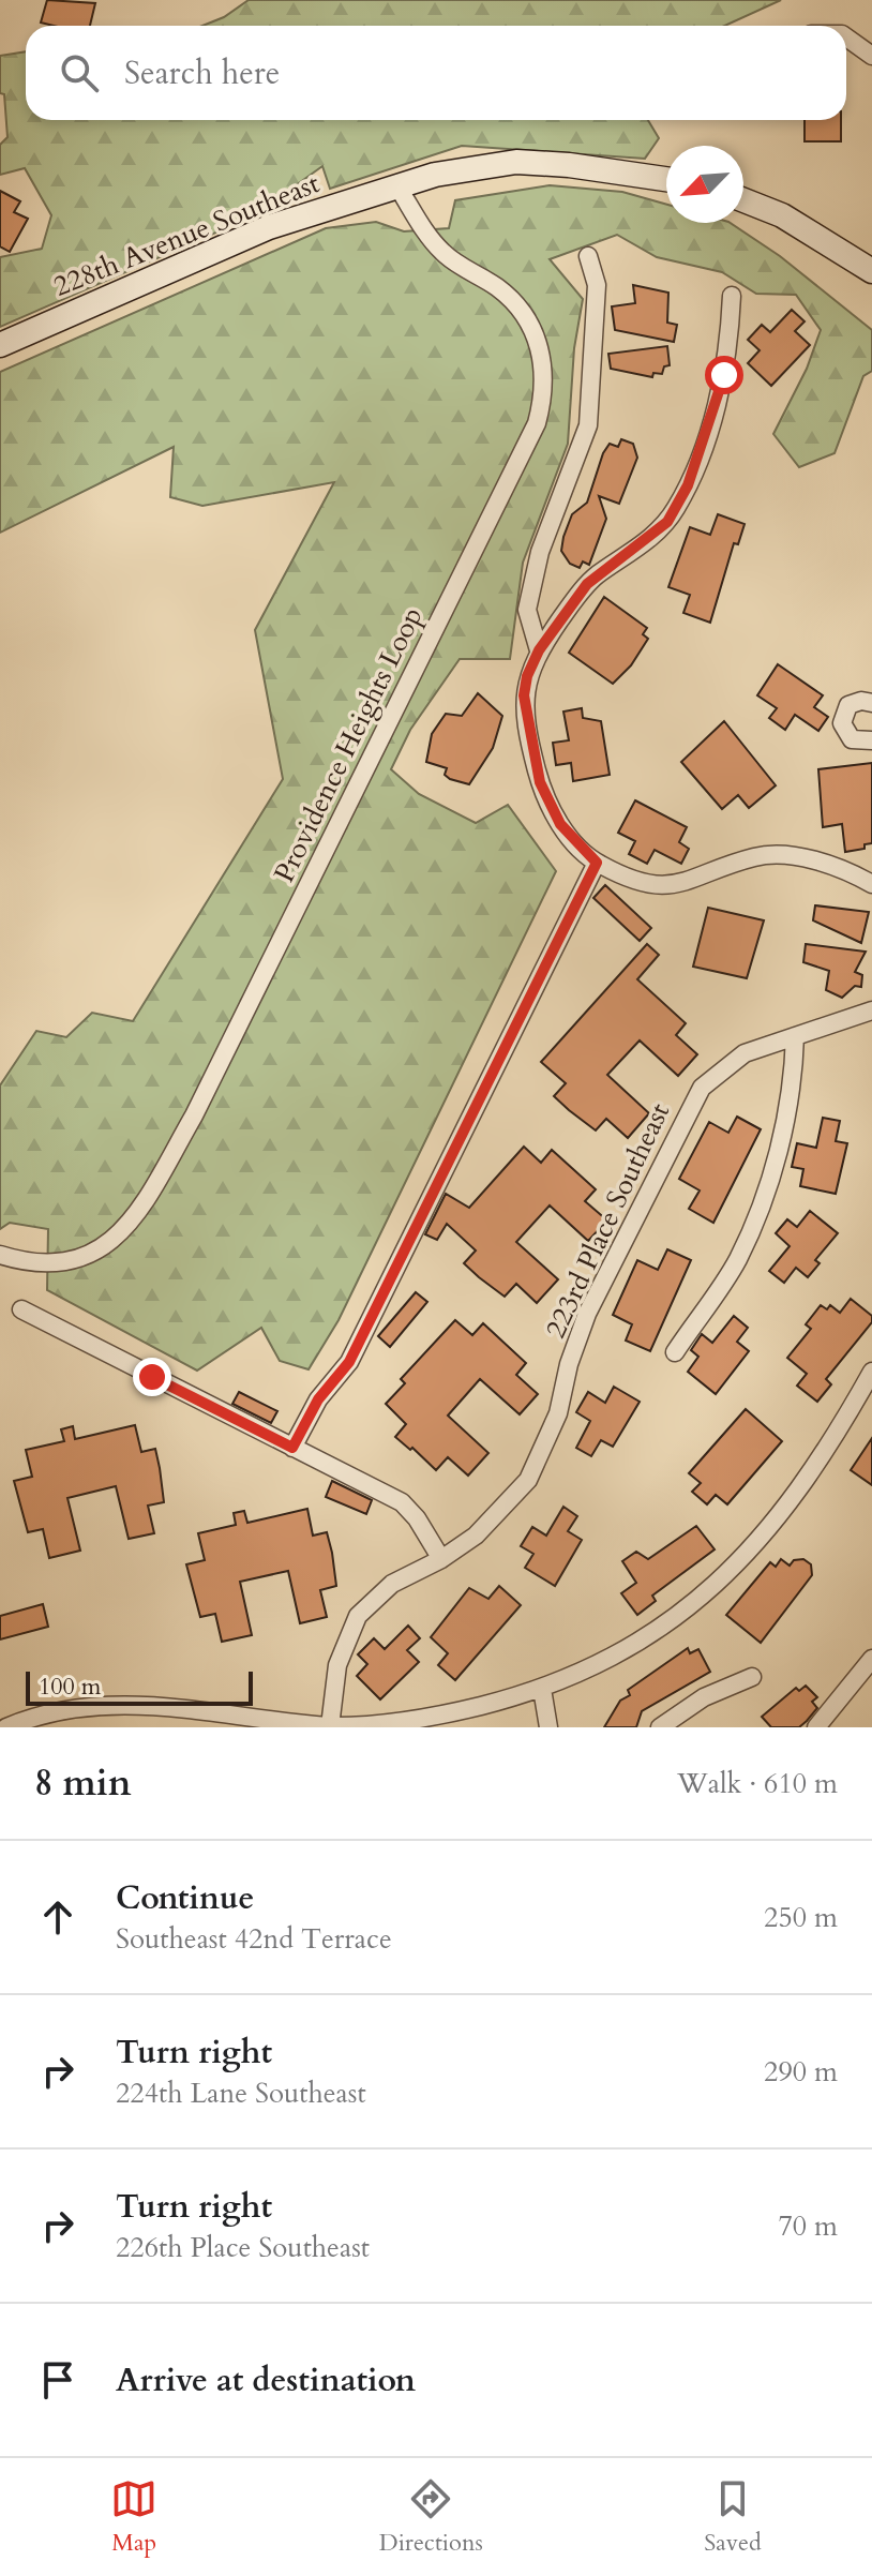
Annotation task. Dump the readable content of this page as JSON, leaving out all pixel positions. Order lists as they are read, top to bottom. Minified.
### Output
{"streets":{"main road":["228th Avenue Southeast"],"street":["Providence Heights Loop","223rd Place Southeast"]},"crossings":[["228th Avenue Southeast","Providence Heights Loop"]],"scale_bar":"100 m","north":"bottom left","page":{"search":"Search here","scale":"100 m","heading":["8 min","Walk · 610 m"],"list":[["Continue","Southeast 42nd Terrace","250 m"],["Turn right","224th Lane Southeast","290 m"],["Turn right","226th Place Southeast","70 m"],"Arrive at destination"],"nav":["Map","Directions","Saved"]}}
